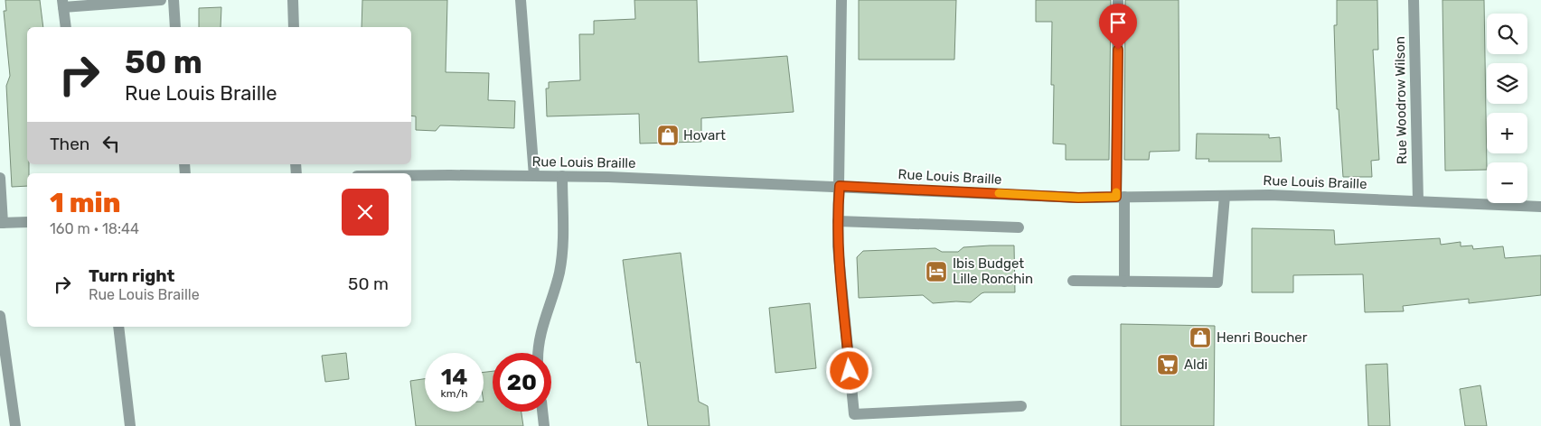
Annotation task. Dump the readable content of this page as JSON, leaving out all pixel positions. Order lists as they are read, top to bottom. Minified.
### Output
{"streets":{"street":["Rue Woodrow Wilson","Rue Louis Braille"]},"crossings":[["Rue Woodrow Wilson","Rue Louis Braille"]],"places":{"shop":["Hovart","Henri Boucher"],"hotel":["Ibis Budget Lille Ronchin"],"supermarket":["Aldi"]},"page":{"map_buttons":["+","−"],"turn":["50 m","Rue Louis Braille"],"then":"Then","heading":["1 min","160 m · 18:44"],"list":[{"name":"Turn right","note":"Rue Louis Braille","value":"50 m"}],"speed":"14 km/h","limit":"20"}}
